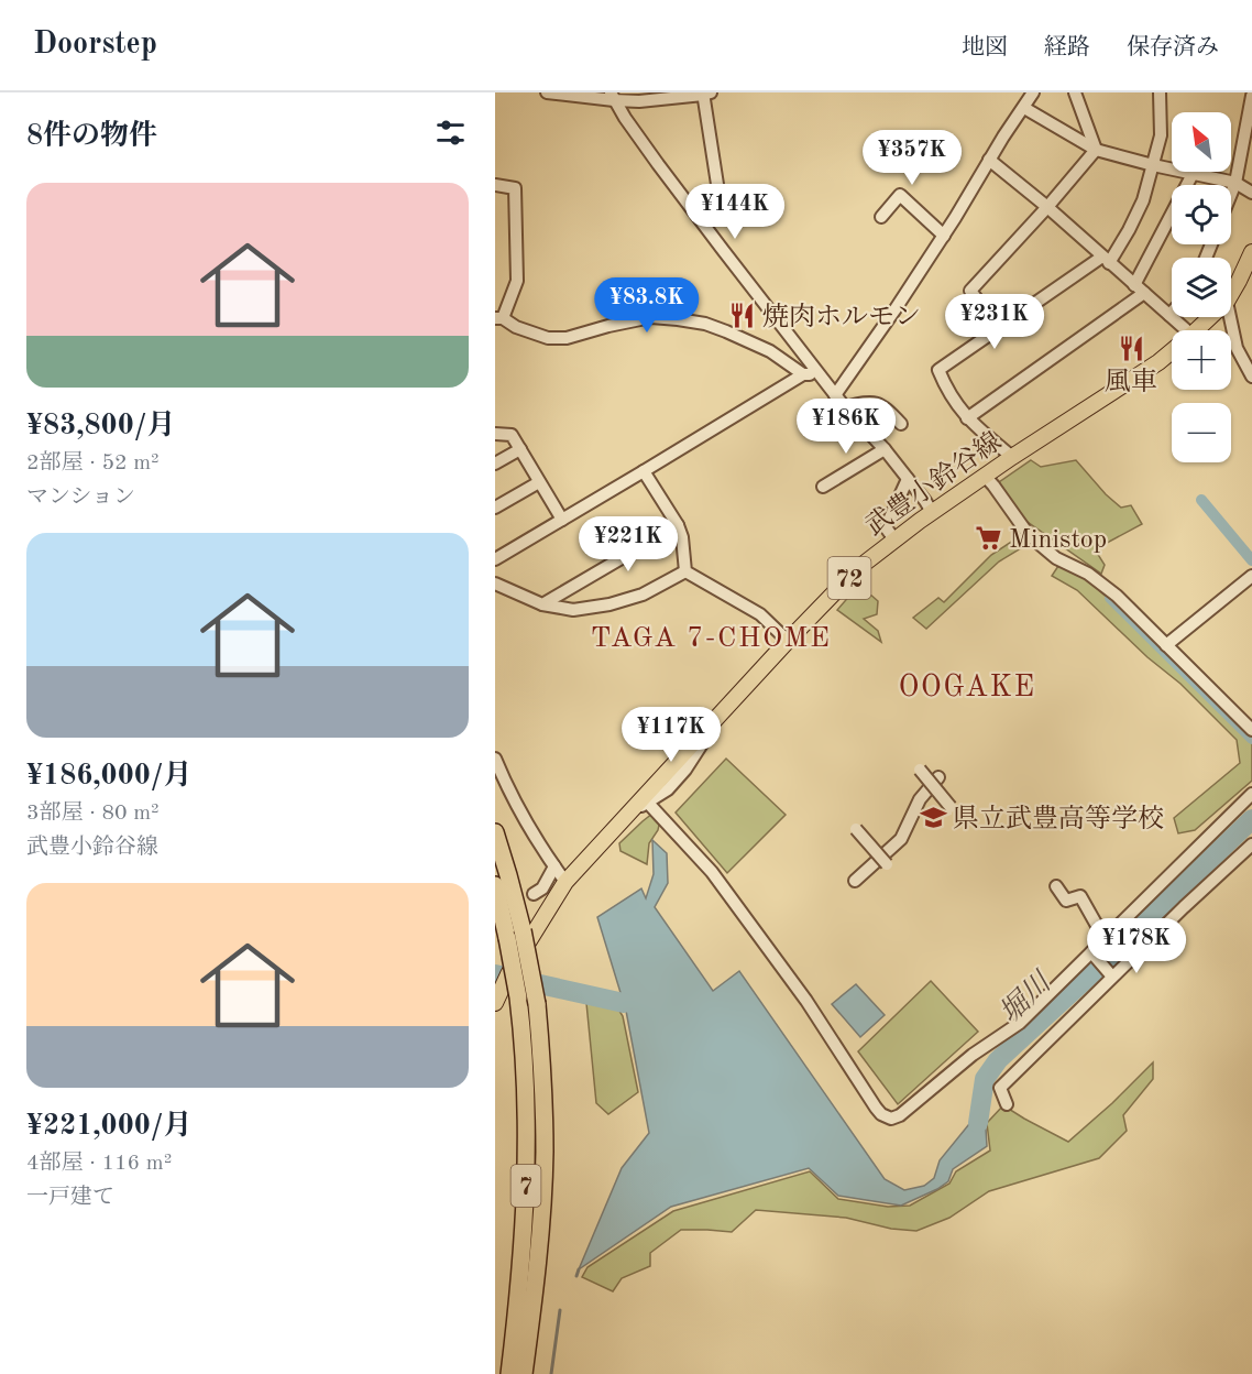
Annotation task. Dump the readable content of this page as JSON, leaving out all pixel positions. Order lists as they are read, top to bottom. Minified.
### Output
{"streets":{"highway":["7"],"main road":["武豊小鈴谷線","72"]},"districts":["TAGA 7-CHOME","OOGAKE"],"water":["堀川"],"places":{"restaurant":["焼肉ホルモン","風車"],"supermarket":["Ministop"],"school or university":["県立武豊高等学校"]},"north":"top left","page":{"header":"Doorstep","nav":["地図","経路","保存済み"],"heading":"8件の物件","map_buttons":["+","−"],"price":["¥357K","¥144K","¥83.8K","¥231K","¥186K","¥221K","¥117K","¥178K"],"list":[{"name":"¥83,800/月","note":"2部屋 · 52 m² · マンション"},{"name":"¥186,000/月","note":"3部屋 · 80 m² · 武豊小鈴谷線"},{"name":"¥221,000/月","note":"4部屋 · 116 m² · 一戸建て"}]}}
